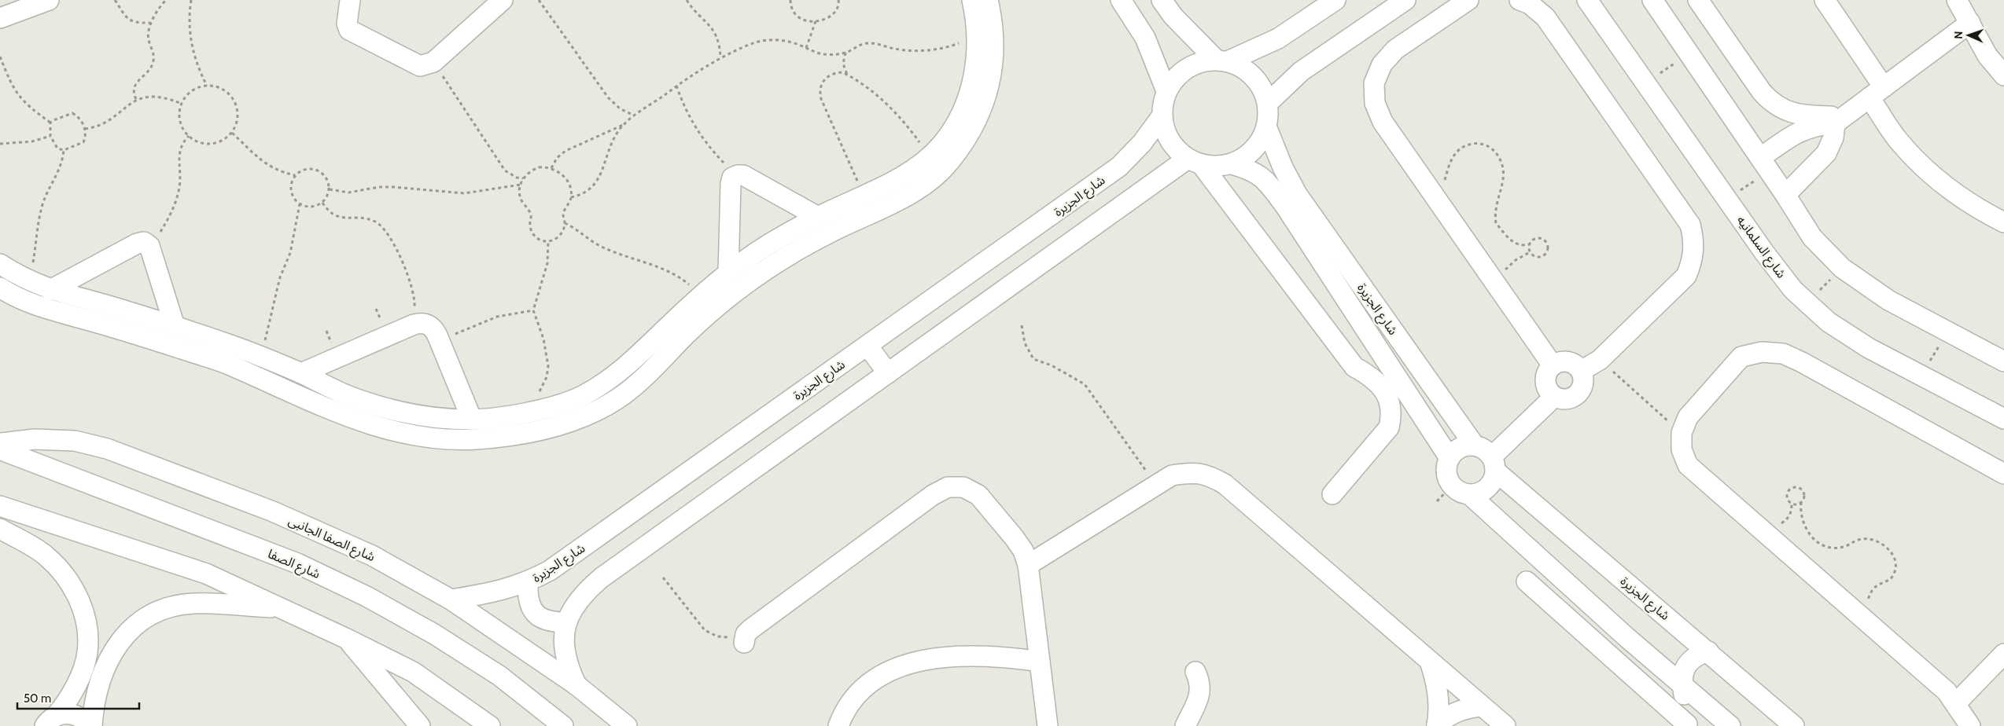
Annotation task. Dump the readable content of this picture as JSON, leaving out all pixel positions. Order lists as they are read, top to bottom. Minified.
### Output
{"streets":{"street":["شارع الجزيرة","شارع السلمانيه","شارع الصفا الجانبى","شارع الصفا"]},"crossings":[["شارع الجزيرة","شارع الصفا الجانبى"]],"scale_bar":"50 m","north":"left"}
